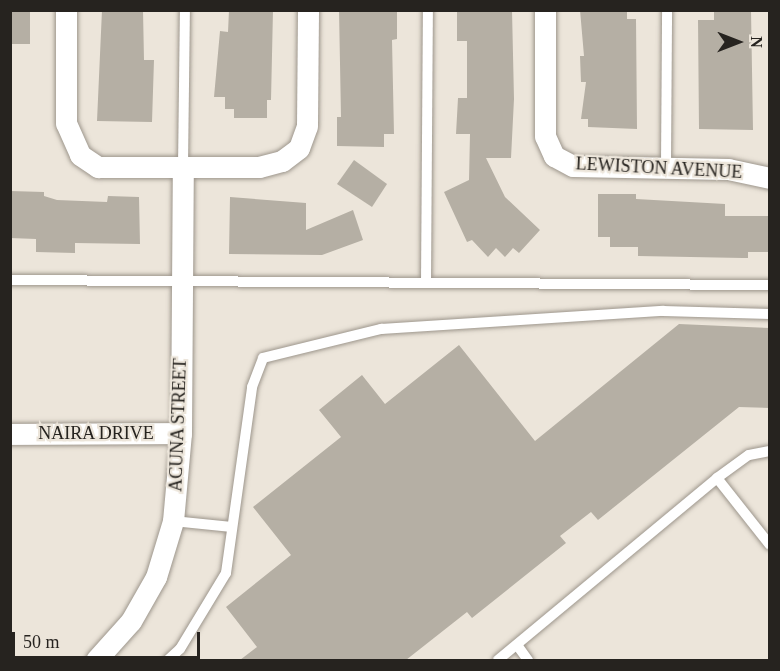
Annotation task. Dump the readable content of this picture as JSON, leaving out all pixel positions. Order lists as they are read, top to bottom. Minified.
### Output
{"streets":{"street":["LEWISTON AVENUE","ACUNA STREET","NAIRA DRIVE"]},"crossings":[["ACUNA STREET","NAIRA DRIVE"]],"scale_bar":"50 m","north":"right"}
